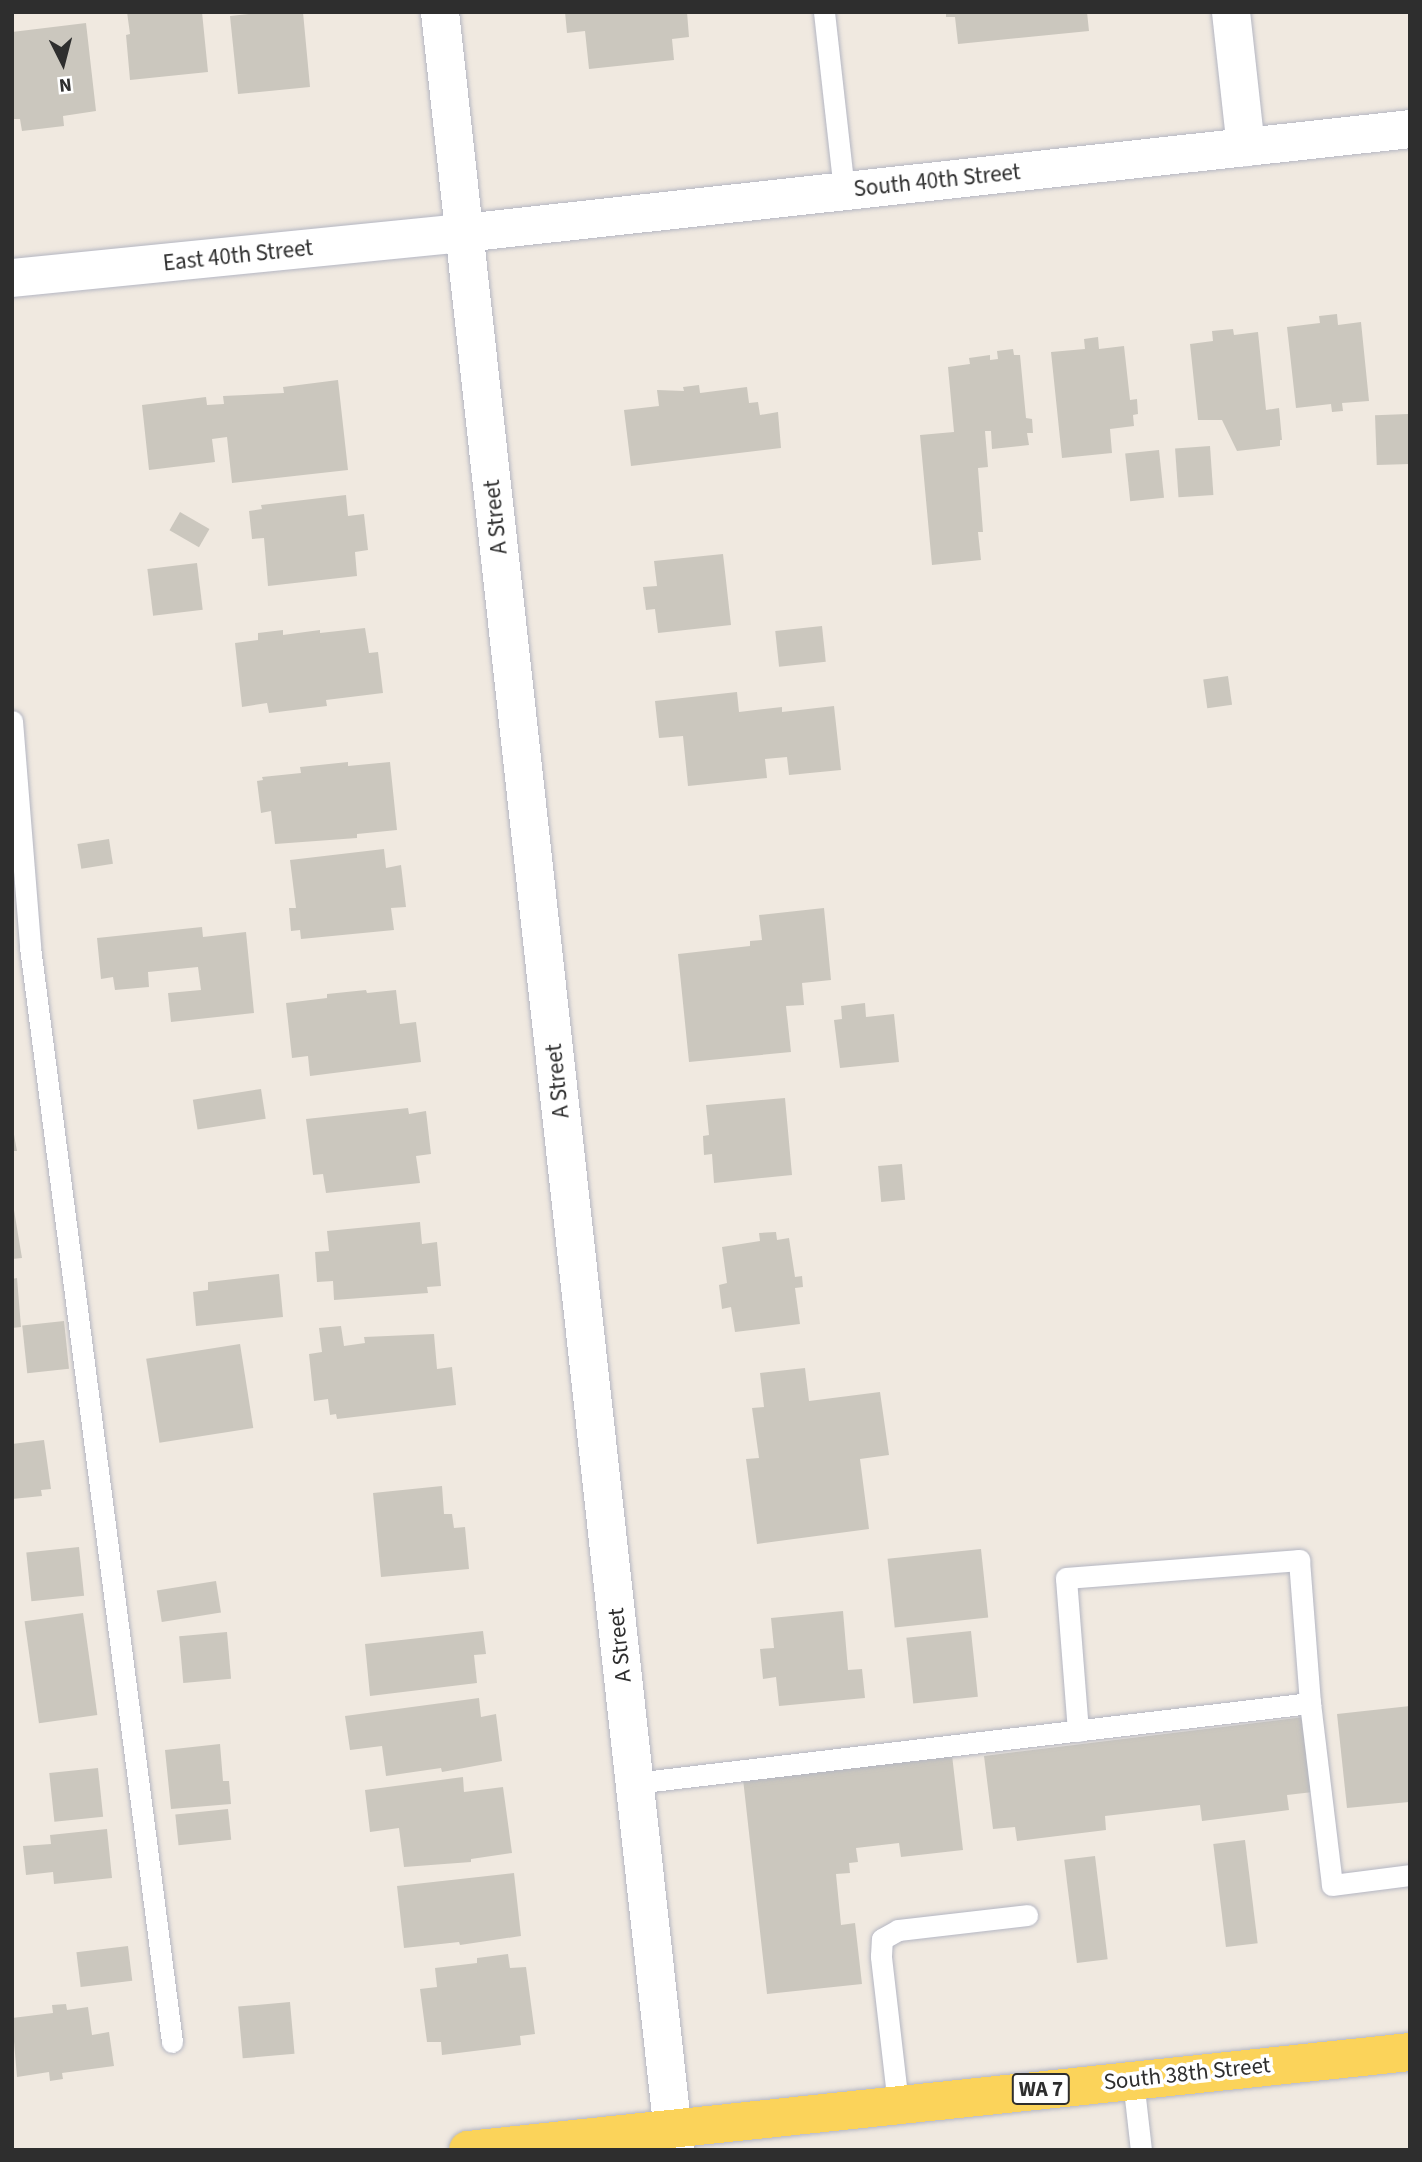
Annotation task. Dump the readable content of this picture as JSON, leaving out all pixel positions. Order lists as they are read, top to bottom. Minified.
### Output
{"streets":{"main road":["South 38th Street","WA 7"],"street":["South 40th Street","East 40th Street","A Street"]},"crossings":[["South 40th Street","East 40th Street"],["South 40th Street","A Street"],["East 40th Street","A Street"],["A Street","South 38th Street"],["A Street","WA 7"],["South 38th Street","WA 7"]],"north":"bottom"}
